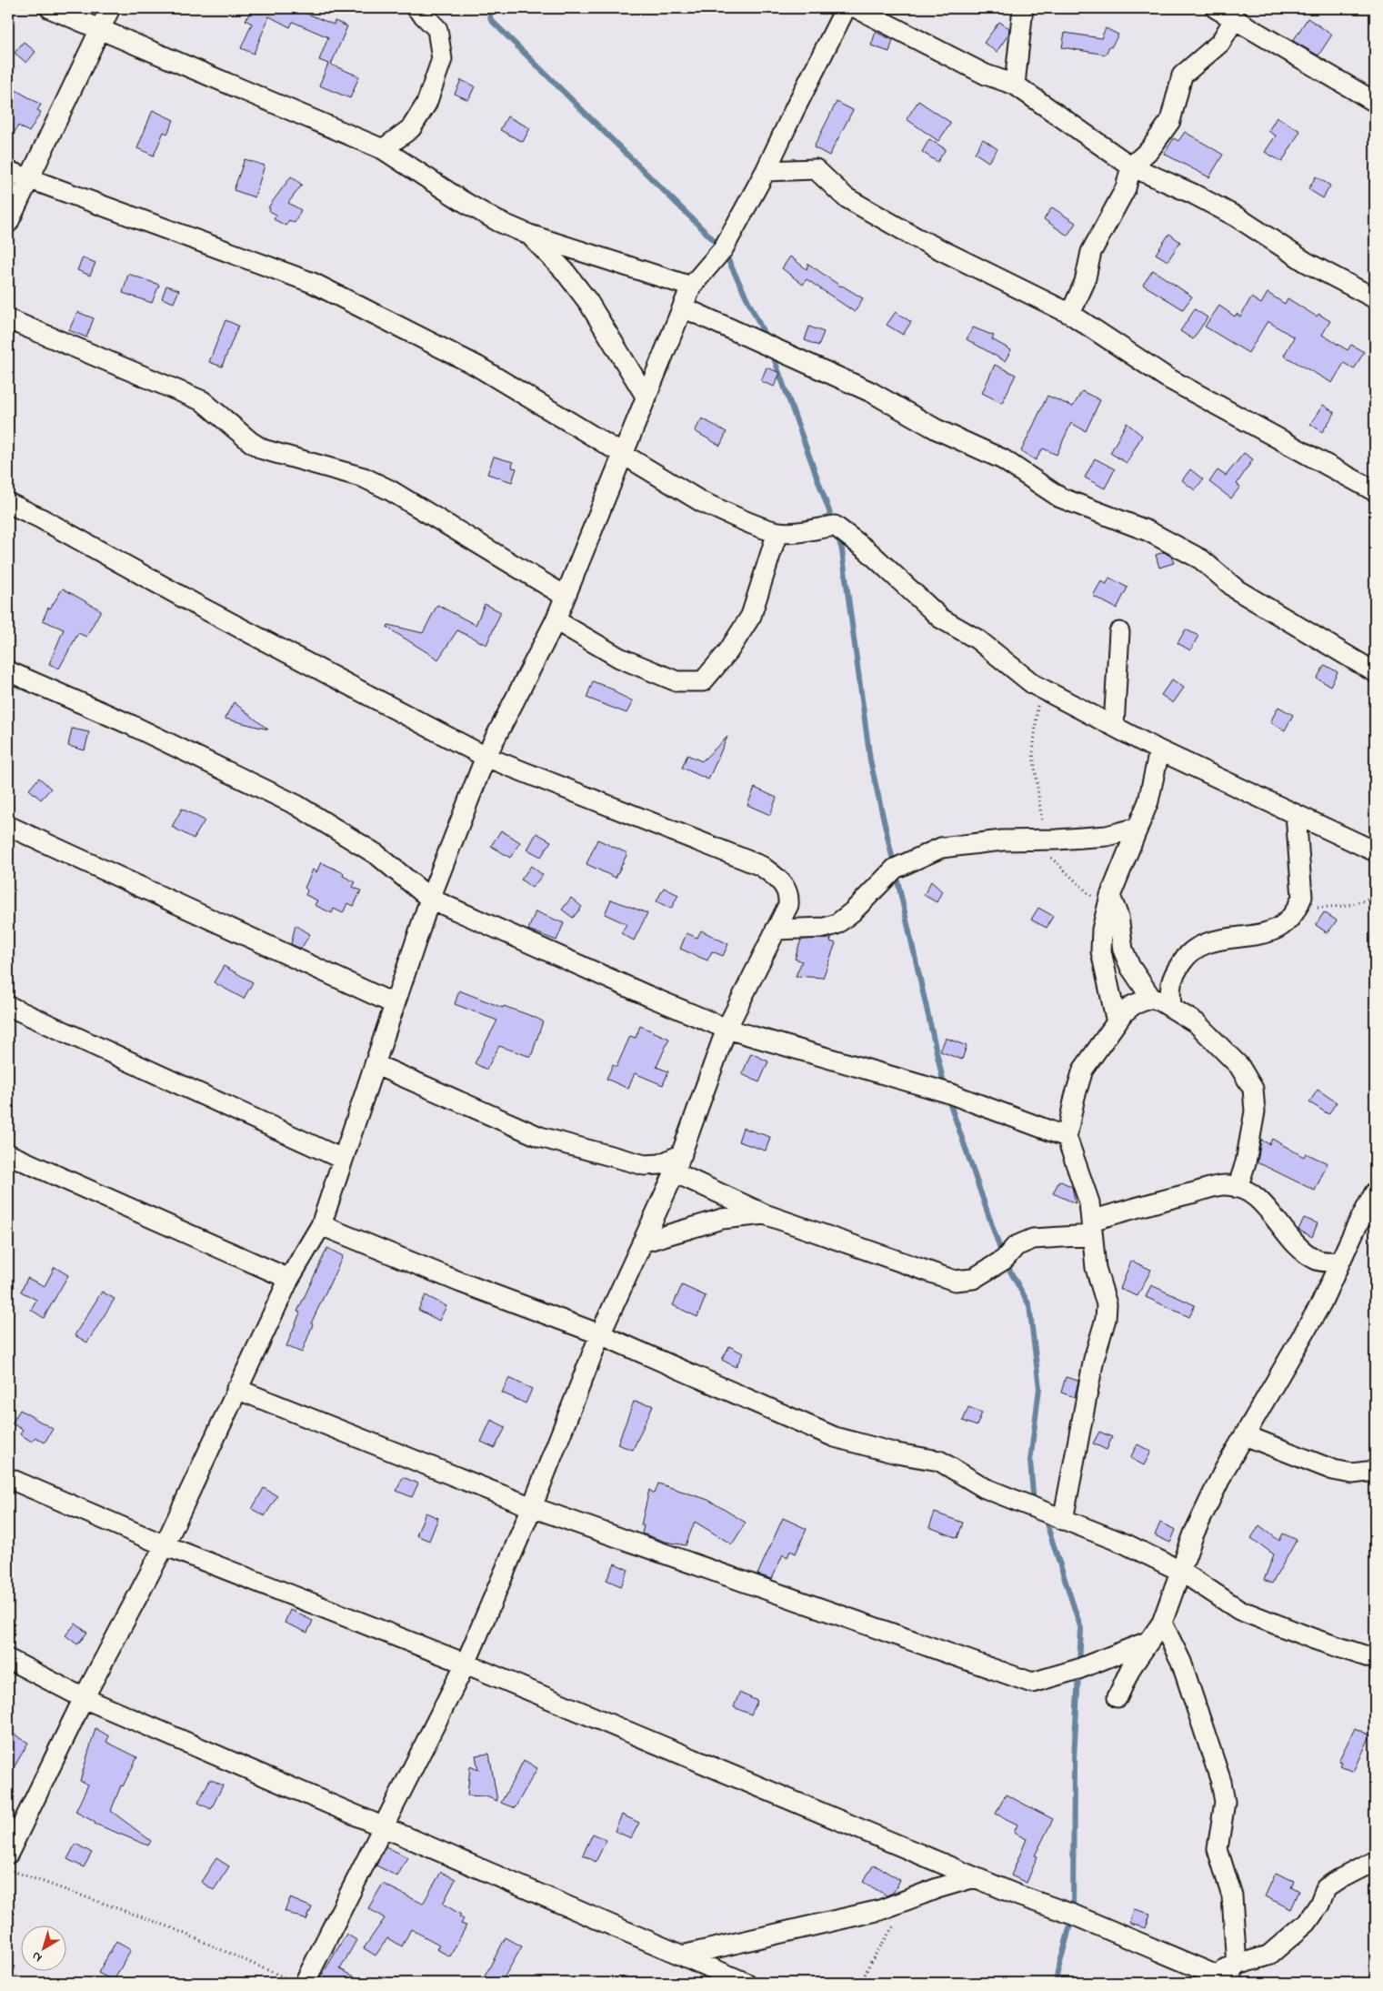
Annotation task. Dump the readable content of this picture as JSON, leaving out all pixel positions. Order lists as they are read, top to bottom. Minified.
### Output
{"north":"bottom left"}
